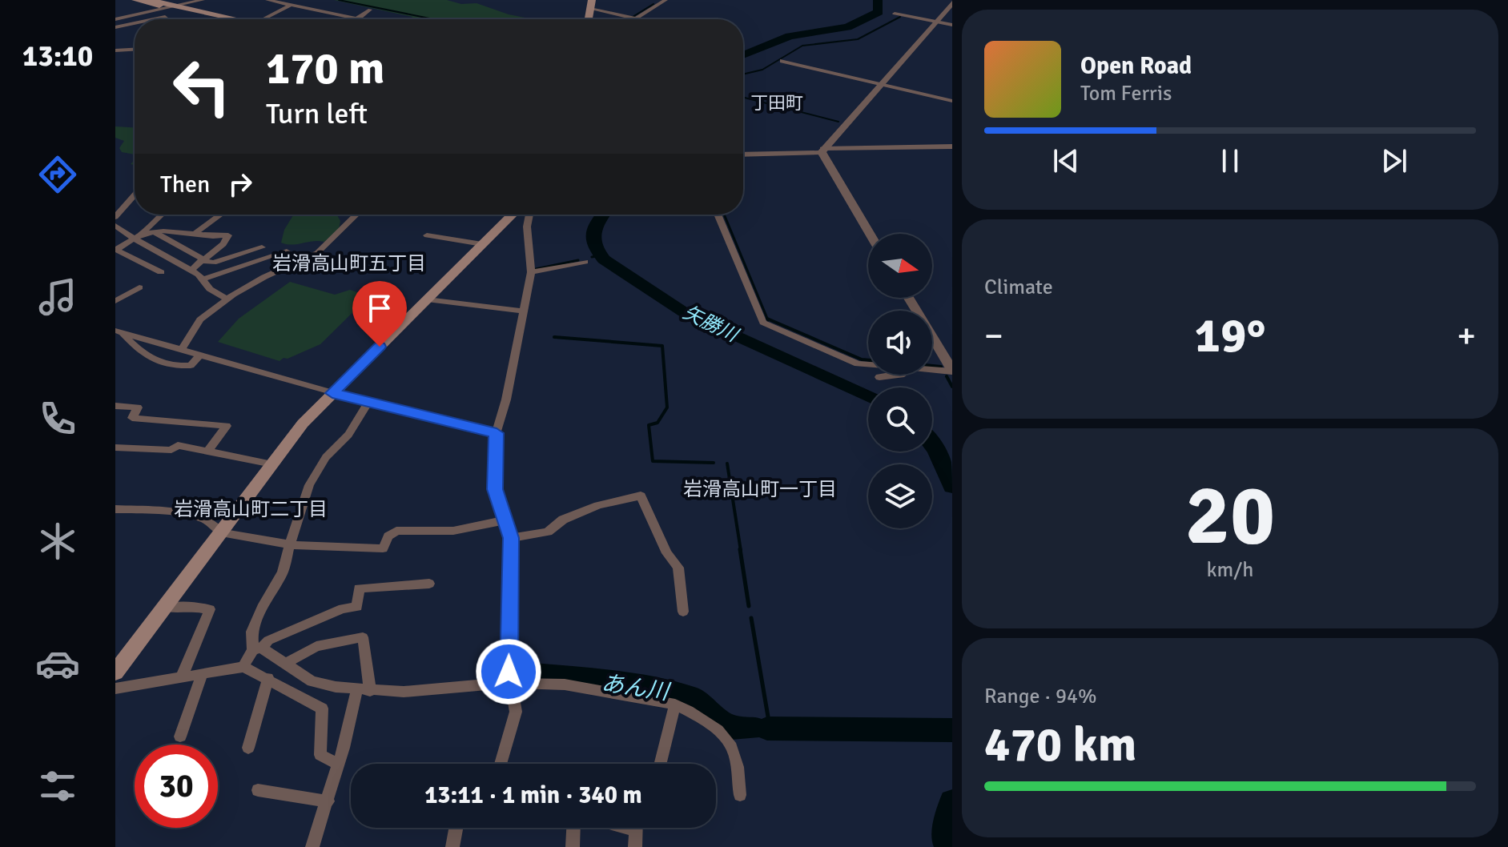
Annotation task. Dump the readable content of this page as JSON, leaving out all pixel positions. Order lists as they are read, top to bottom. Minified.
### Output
{"districts":["丁田町","岩滑高山町五丁目","岩滑高山町一丁目","岩滑高山町二丁目"],"water":["矢勝川","あん川"],"north":"right","page":{"tabs":"13:10","turn":["170 m","Turn left"],"song":["Open Road","Tom Ferris"],"then":"Then","tile":["Climate",["20","km/h"],["Range · 94%","470 km"]],"heat":["−","19°","+"],"limit":"30","trip":"13:11 · 1 min · 340 m"}}
